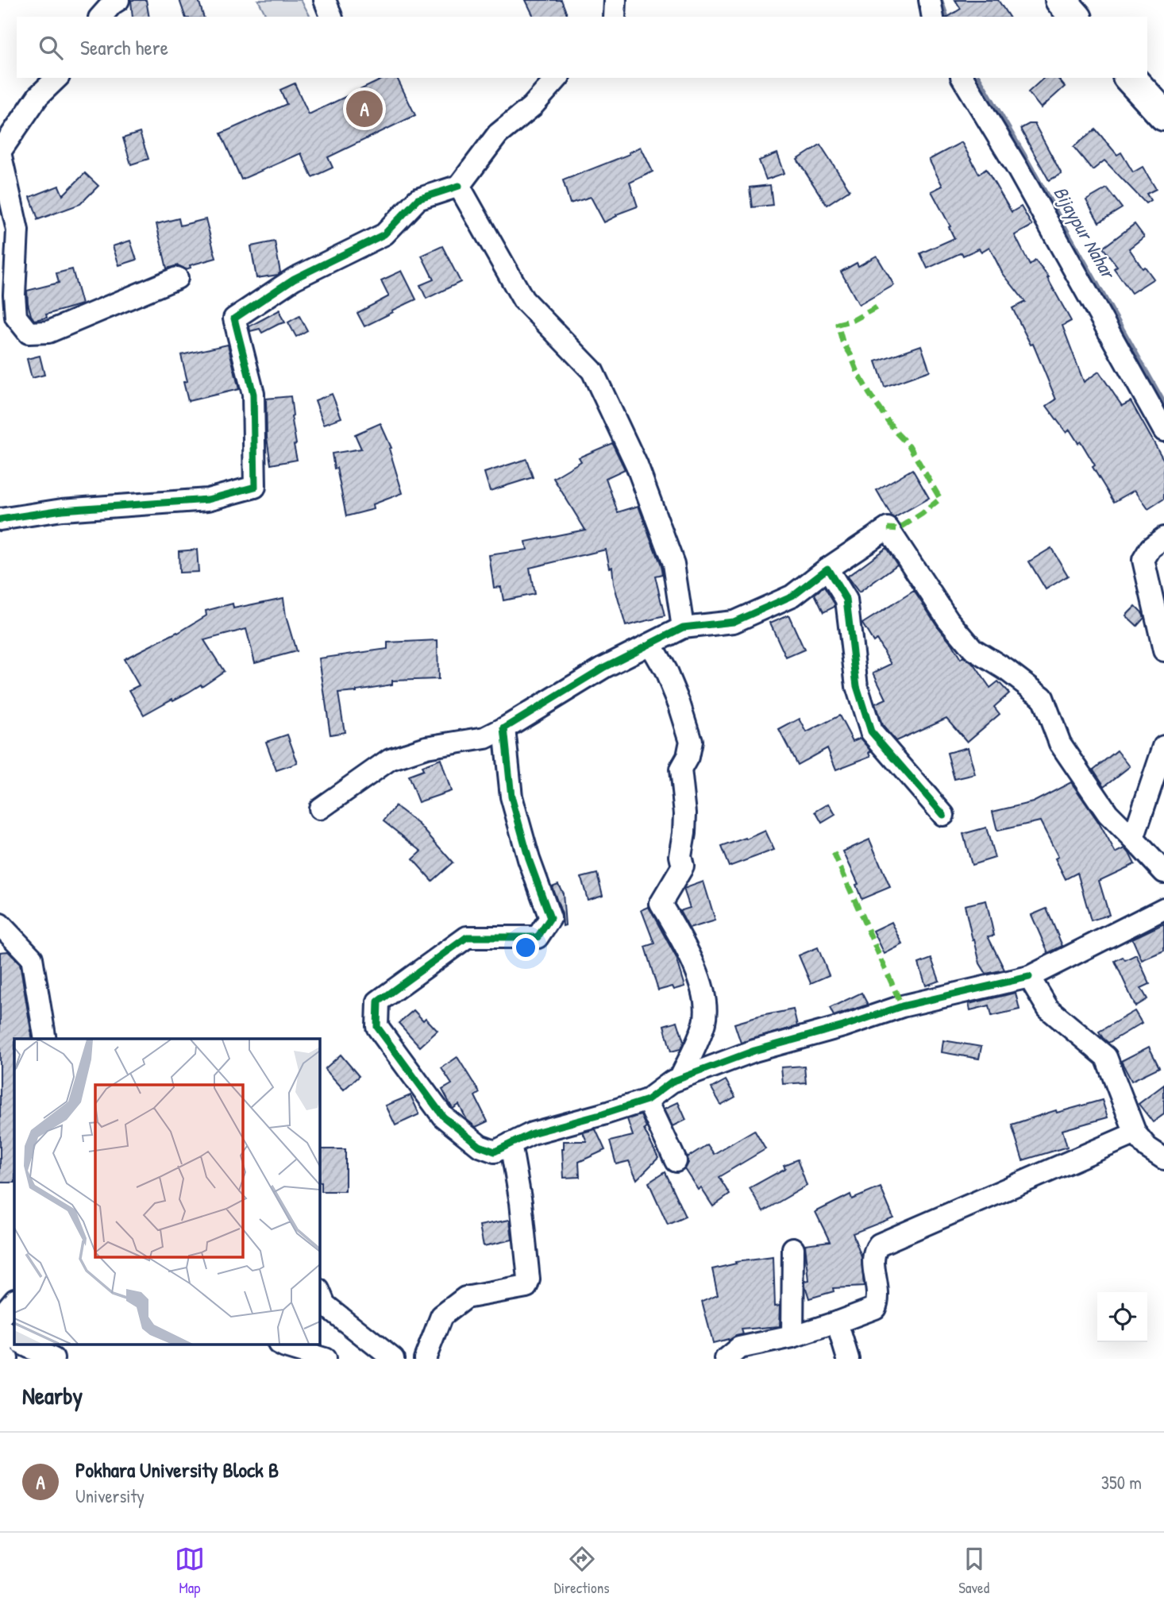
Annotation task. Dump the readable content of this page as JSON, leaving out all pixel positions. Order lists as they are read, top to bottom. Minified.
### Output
{"water":["Bijaypur Nahar"],"page":{"search":"Search here","pins":"A","heading":"Nearby","list":[{"mark":"A","name":"Pokhara University Block B","note":"University","value":"350 m"}],"nav":["Map","Directions","Saved"]}}
